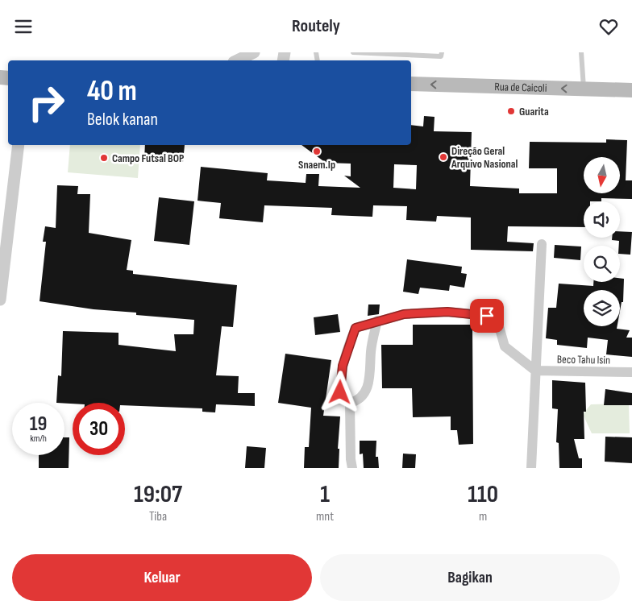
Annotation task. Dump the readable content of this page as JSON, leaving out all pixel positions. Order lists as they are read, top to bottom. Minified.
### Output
{"streets":{"main road":["Rua de Caicoli"],"street":["Beco Tahu Isin"]},"one_way":["Rua de Caicoli"],"places":["Guarita","Snaem.Ip","Direção Geral Arquivo Nasional","Campo Futsal BOP"],"north":"bottom","page":{"header":"Routely","turn":["40 m","Belok kanan"],"speed":"19 km/h","limit":"30","eta":["19:07","Tiba","1","mnt","110","m"],"buttons":["Keluar","Bagikan"]}}
